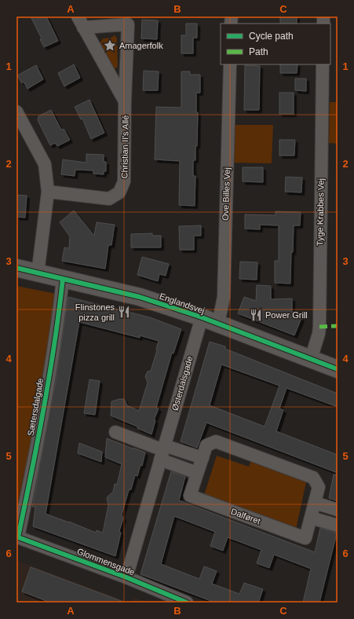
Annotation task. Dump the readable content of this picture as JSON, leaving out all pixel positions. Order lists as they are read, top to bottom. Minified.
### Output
{"streets":{"street":["Christian II's Allé","Ove Billes Vej","Tyge Krabbes Vej","Englandsvej","Østerdalsgade","Sætersdalgade","Dalføret","Glommensgade"]},"crossings":[["Ove Billes Vej","Englandsvej"],["Tyge Krabbes Vej","Englandsvej"],["Englandsvej","Østerdalsgade"],["Englandsvej","Sætersdalgade"],["Østerdalsgade","Glommensgade"],["Sætersdalgade","Glommensgade"]],"places":{"place":["Amagerfolk"],"restaurant":["Flinstones pizza grill","Power Grill"]},"legend":["Cycle path","Path"],"grid":{"columns":["A","B","C"],"rows":["1","2","3","4","5","6"]}}
